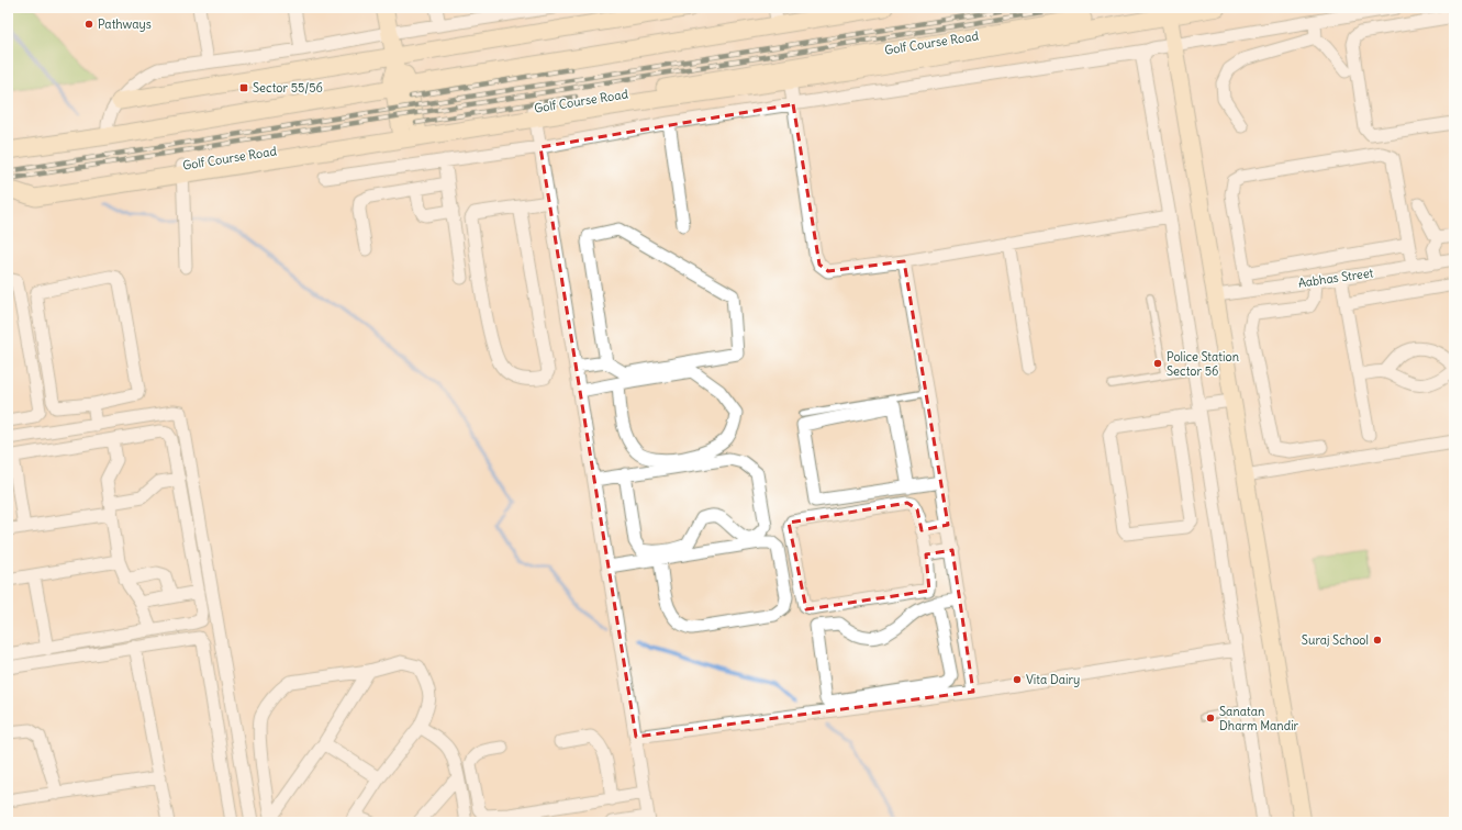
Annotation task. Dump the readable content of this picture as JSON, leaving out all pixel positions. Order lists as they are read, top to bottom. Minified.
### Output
{"streets":{"street":["Golf Course Road","Aabhas Street"]},"places":{"other":["Pathways","Police Station Sector 56","Suraj School","Vita Dairy","Sanatan Dharm Mandir"],"transit":["Sector 55/56"]}}
